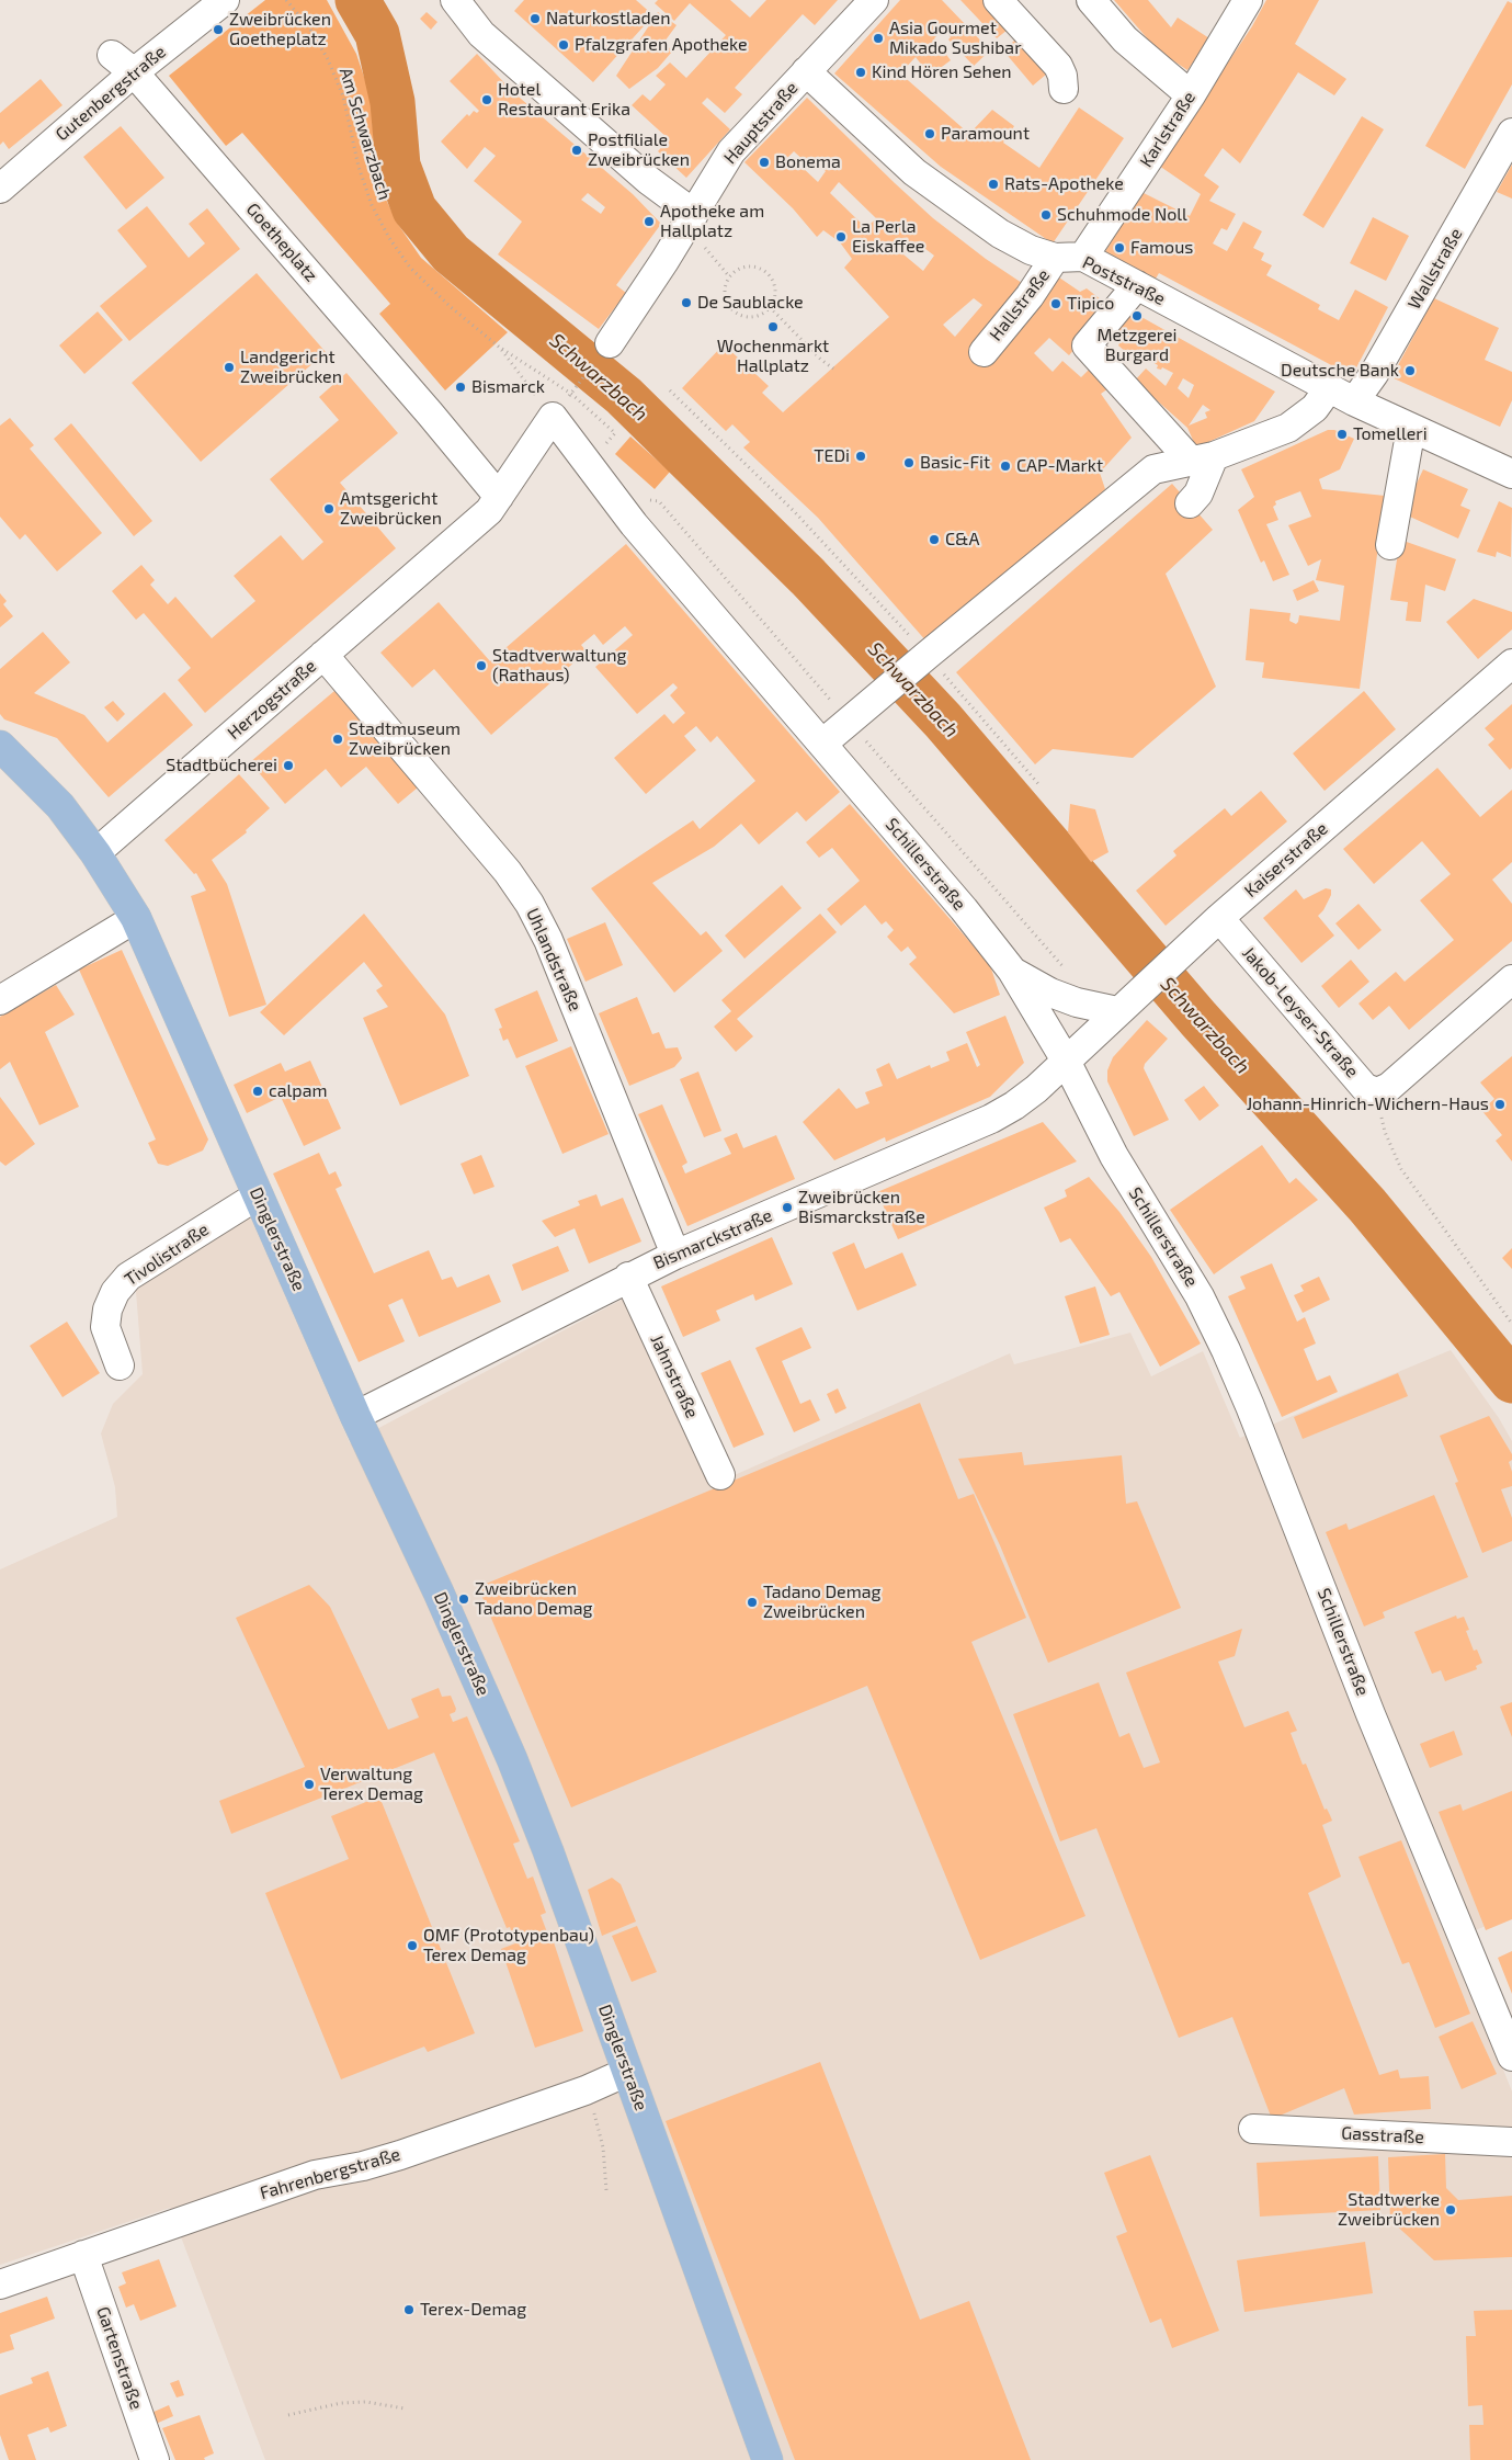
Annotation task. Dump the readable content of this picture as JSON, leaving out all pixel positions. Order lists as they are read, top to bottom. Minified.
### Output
{"streets":{"main road":["Dinglerstraße"],"street":["Gutenbergstraße","Hauptstraße","Karlstraße","Goetheplatz","Wallstraße","Poststraße","Hallstraße","Herzogstraße","Kaiserstraße","Schillerstraße","Uhlandstraße","Jakob-Leyser-Straße","Bismarckstraße","Tivolistraße","Jahnstraße","Gasstraße","Fahrenbergstraße","Gartenstraße"],"path":["Am Schwarzbach"]},"crossings":[["Gutenbergstraße","Goetheplatz"],["Hauptstraße","Poststraße"],["Karlstraße","Poststraße"],["Am Schwarzbach","Herzogstraße"],["Am Schwarzbach","Schillerstraße"],["Goetheplatz","Herzogstraße"],["Wallstraße","Poststraße"],["Poststraße","Hallstraße"],["Herzogstraße","Schillerstraße"],["Herzogstraße","Uhlandstraße"],["Herzogstraße","Dinglerstraße"],["Kaiserstraße","Schillerstraße"],["Kaiserstraße","Jakob-Leyser-Straße"],["Kaiserstraße","Bismarckstraße"],["Schillerstraße","Bismarckstraße"],["Uhlandstraße","Bismarckstraße"],["Dinglerstraße","Bismarckstraße"],["Dinglerstraße","Tivolistraße"],["Dinglerstraße","Fahrenbergstraße"],["Bismarckstraße","Jahnstraße"],["Fahrenbergstraße","Gartenstraße"]],"water":["Schwarzbach"],"places":["Naturkostladen","Zweibrücken Goetheplatz","Asia Gourmet Mikado Sushibar","Pfalzgrafen Apotheke","Kind Hören Sehen","Hotel Restaurant Erika","Paramount","Postfiliale Zweibrücken","Bonema","Rats-Apotheke","Schuhmode Noll","Apotheke am Hallplatz","La Perla Eiskaffee","Famous","De Saublacke","Tipico","Metzgerei Burgard","Wochenmarkt Hallplatz","Landgericht Zweibrücken","Deutsche Bank","Bismarck","Tomelleri","TEDi","Basic-Fit","CAP-Markt","Amtsgericht Zweibrücken","C&A","Stadtverwaltung (Rathaus)","Stadtmuseum Zweibrücken","Stadtbücherei","calpam","Johann-Hinrich-Wichern-Haus","Zweibrücken Bismarckstraße","Zweibrücken Tadano Demag","Tadano Demag Zweibrücken","Verwaltung Terex Demag","OMF (Prototypenbau) Terex Demag","Stadtwerke Zweibrücken","Terex-Demag"]}
